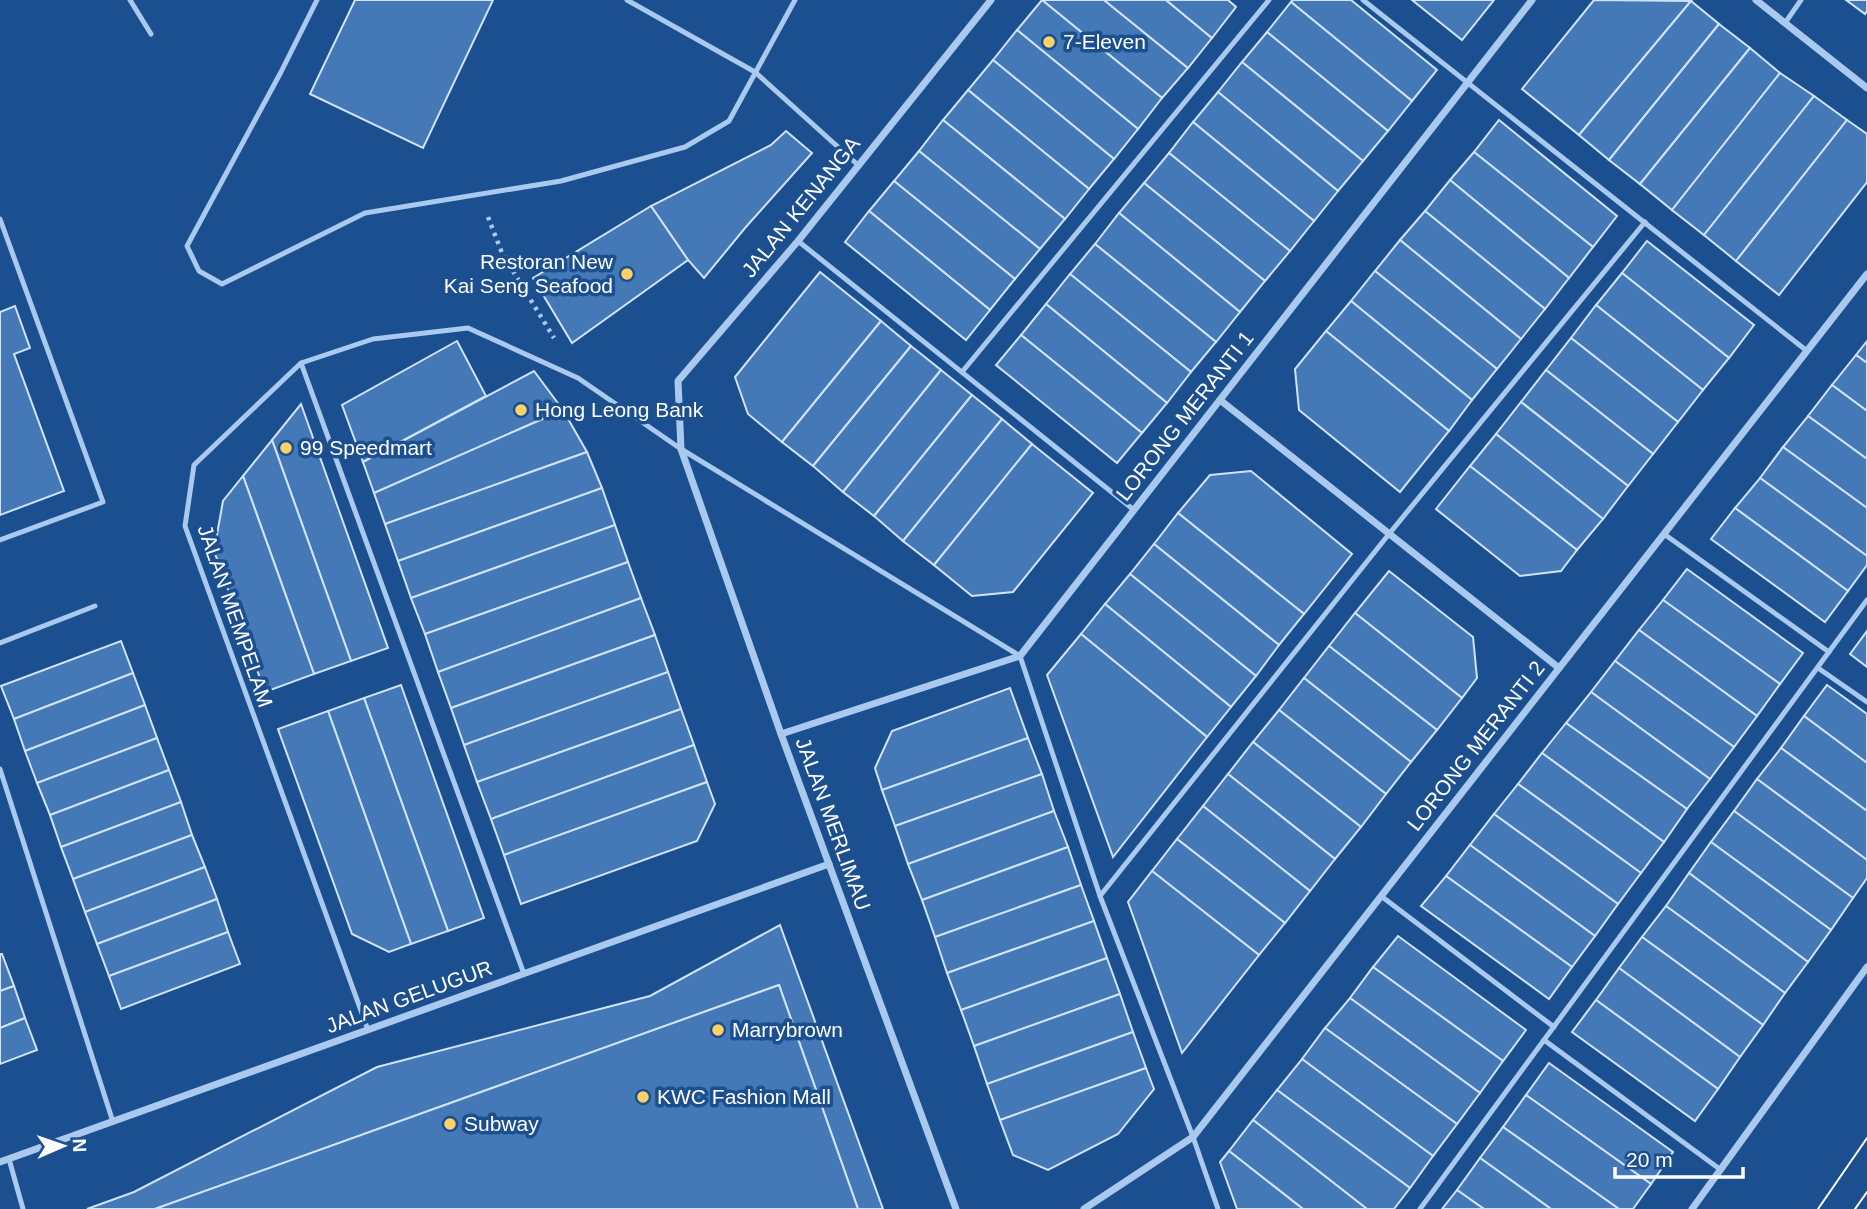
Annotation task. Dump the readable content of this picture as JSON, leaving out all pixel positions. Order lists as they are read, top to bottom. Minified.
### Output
{"streets":{"street":["JALAN KENANGA","LORONG MERANTI 1","LORONG MERANTI 2","JALAN MERLIMAU","JALAN GELUGUR"],"lane":["JALAN MEMPELAM"]},"crossings":[["JALAN KENANGA","JALAN MEMPELAM"],["JALAN KENANGA","JALAN MERLIMAU"],["LORONG MERANTI 1","JALAN MEMPELAM"],["JALAN MEMPELAM","JALAN MERLIMAU"],["JALAN MEMPELAM","JALAN GELUGUR"],["JALAN MERLIMAU","JALAN GELUGUR"]],"places":["7-Eleven","Restoran New Kai Seng Seafood","Hong Leong Bank","99 Speedmart","Marrybrown","KWC Fashion Mall","Subway"],"scale_bar":"20 m","north":"right"}
